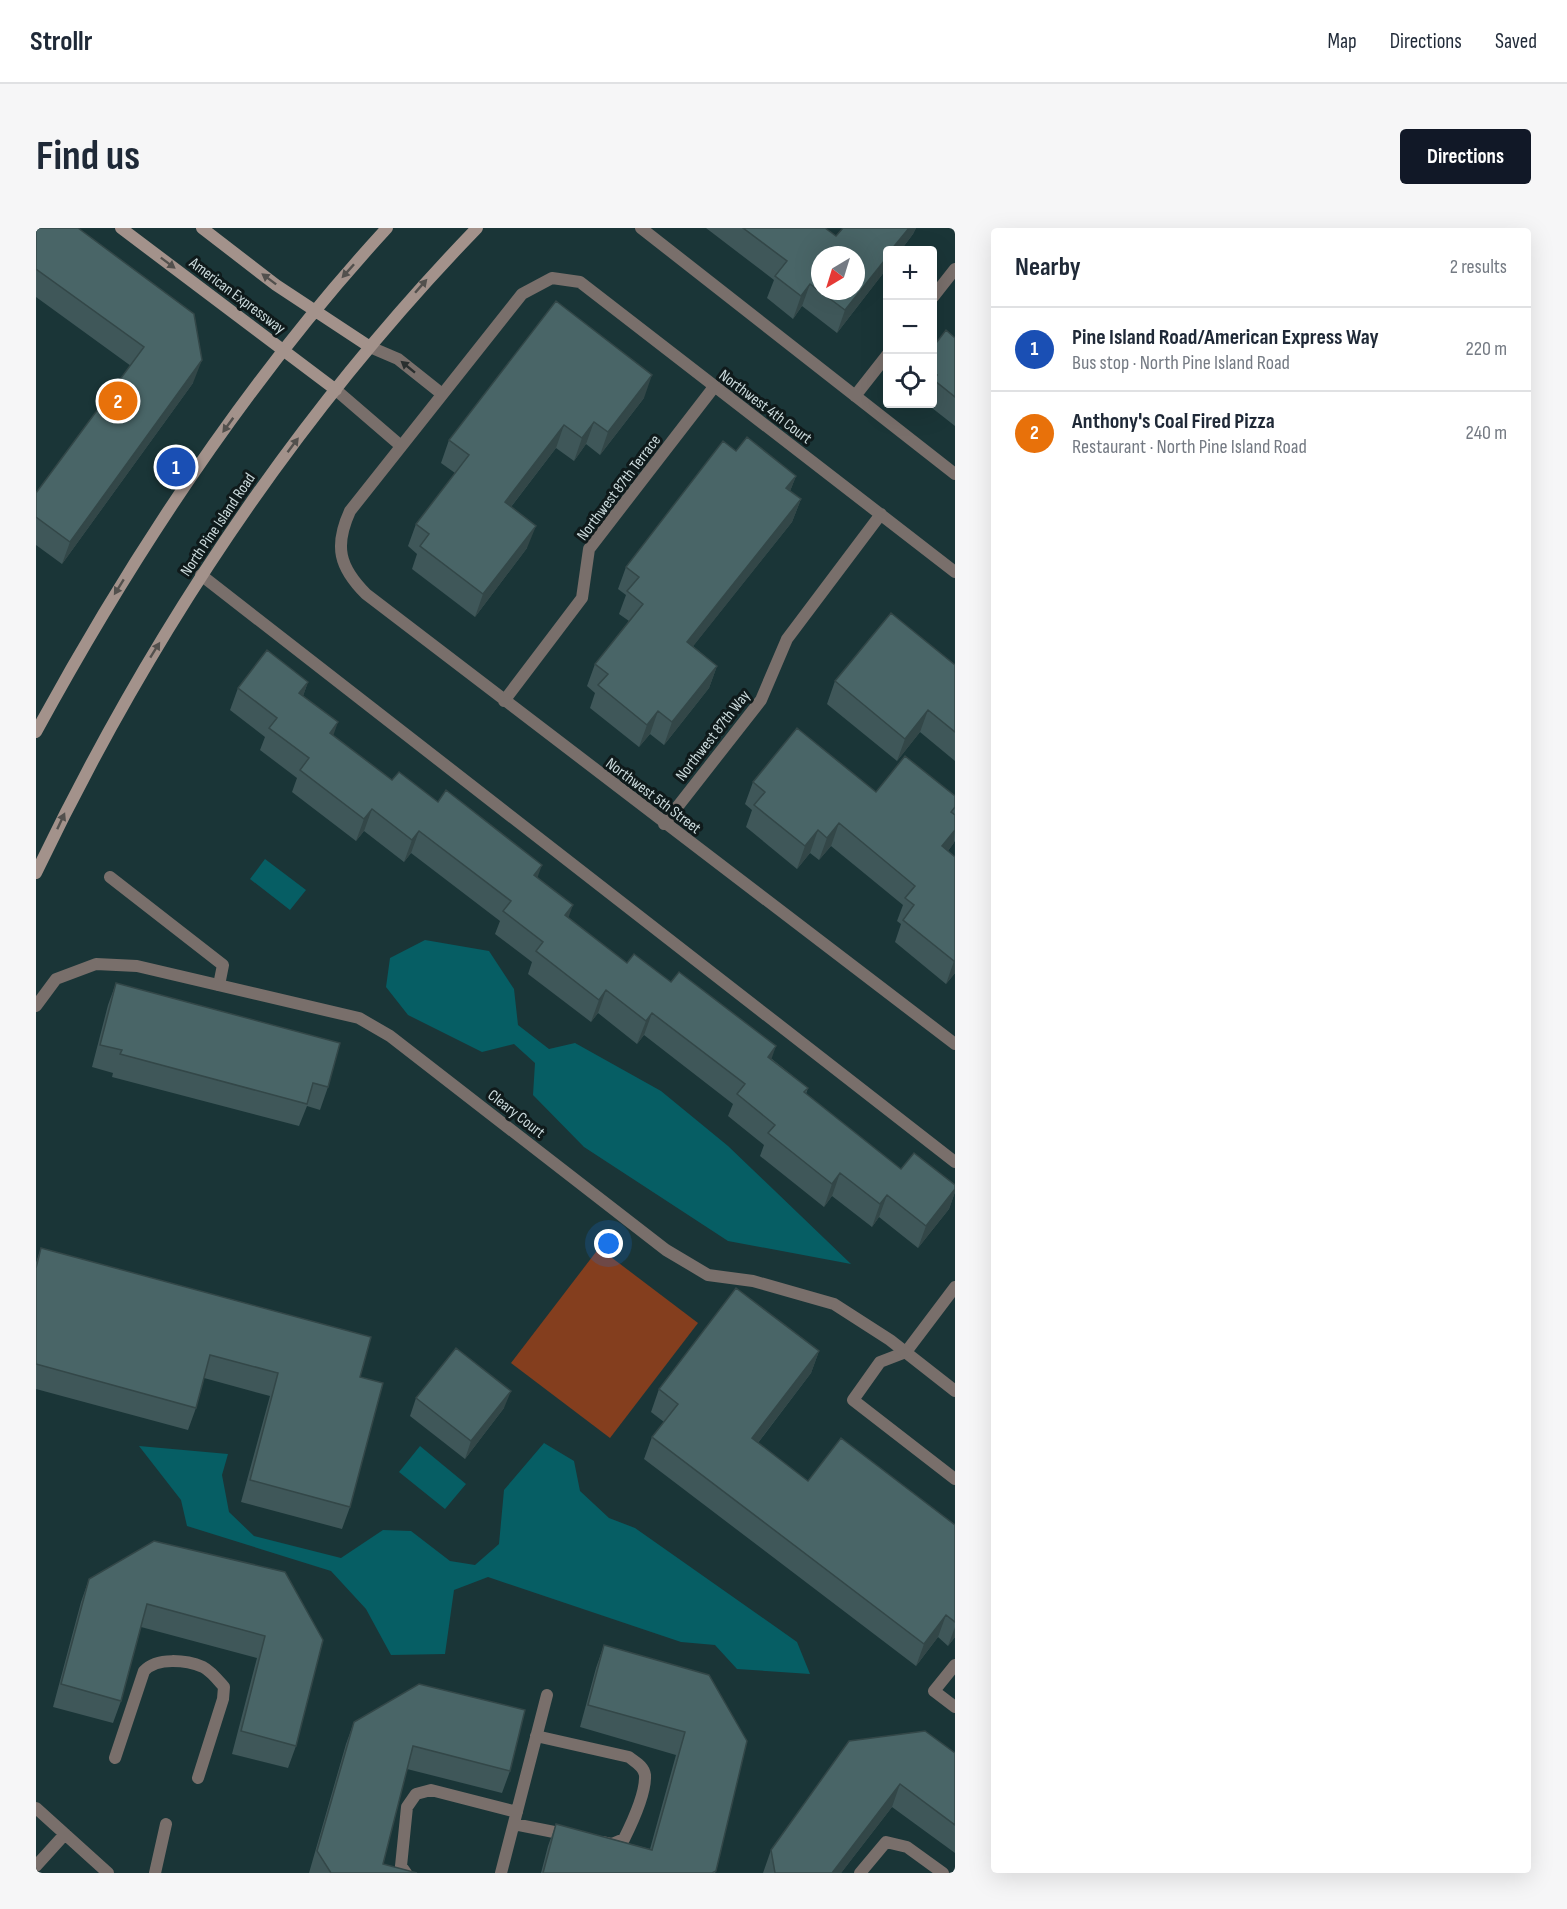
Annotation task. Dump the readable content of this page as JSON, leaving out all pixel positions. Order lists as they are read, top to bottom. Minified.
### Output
{"streets":{"main road":["American Expressway","North Pine Island Road"],"street":["Northwest 4th Court","Northwest 87th Terrace","Northwest 87th Way","Northwest 5th Street","Cleary Court"]},"crossings":[["American Expressway","North Pine Island Road"],["Northwest 4th Court","Northwest 87th Terrace"],["Northwest 4th Court","Northwest 87th Way"],["Northwest 87th Terrace","Northwest 5th Street"],["Northwest 87th Way","Northwest 5th Street"]],"north":"bottom left","page":{"header":"Strollr","nav":["Map","Directions","Saved"],"buttons":"Directions","title":"Find us","heading":["Nearby","2 results"],"map_buttons":["+","−"],"list":[{"mark":"1","name":"Pine Island Road/American Express Way","note":"Bus stop · North Pine Island Road","value":"220 m"},{"mark":"2","name":"Anthony's Coal Fired Pizza","note":"Restaurant · North Pine Island Road","value":"240 m"}],"pins":["2","1"]}}
